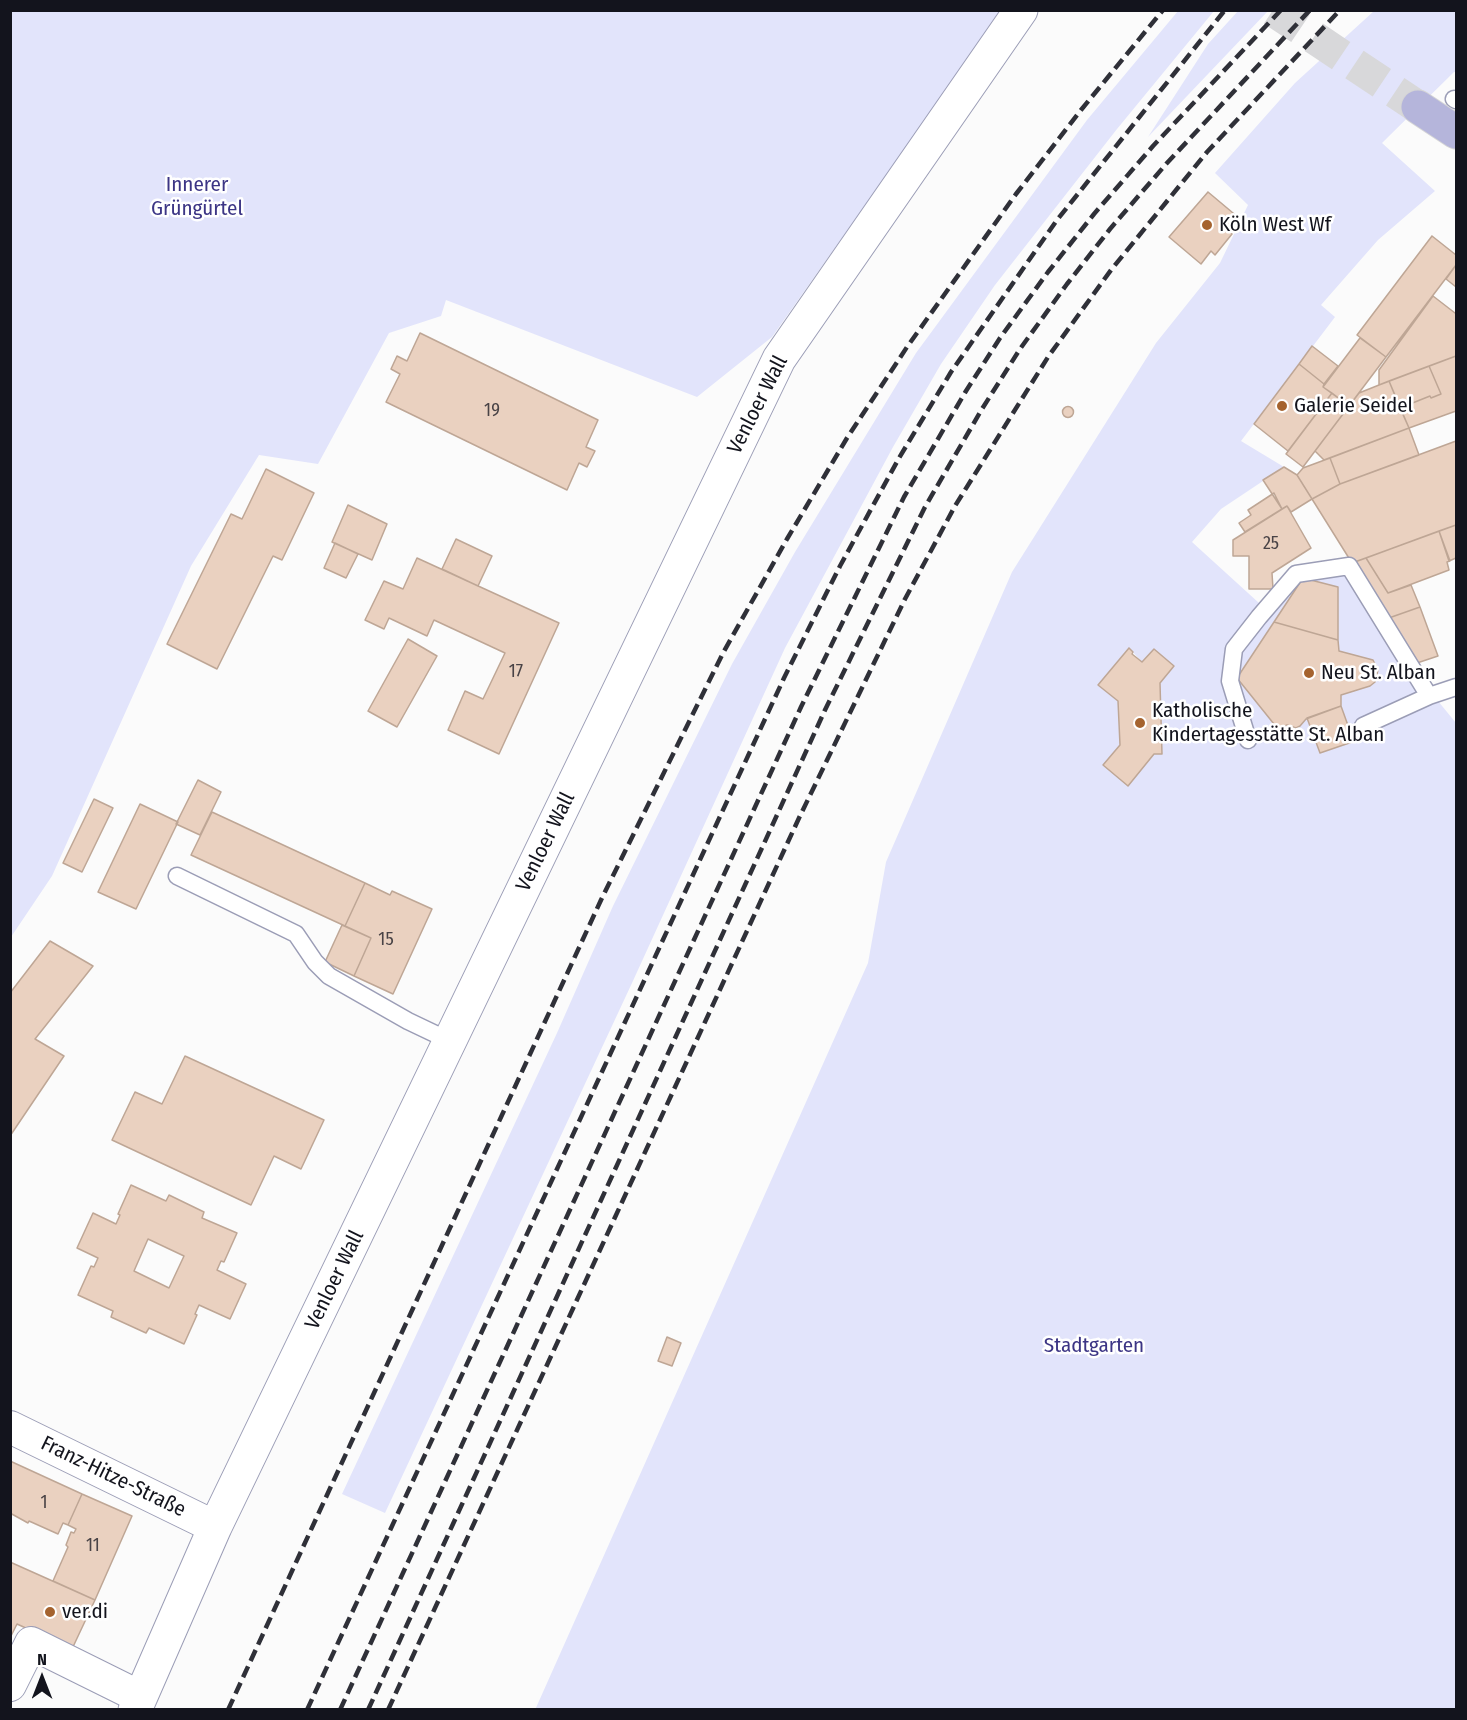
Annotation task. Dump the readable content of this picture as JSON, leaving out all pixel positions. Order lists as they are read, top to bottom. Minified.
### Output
{"streets":{"street":["Venloer Wall","Franz-Hitze-Straße"]},"crossings":[["Venloer Wall","Franz-Hitze-Straße"]],"parks":["Innerer Grüngürtel","Stadtgarten"],"places":["Köln West Wf","Galerie Seidel","Neu St. Alban","Katholische Kindertagesstätte St. Alban","ver.di"],"house_numbers":["19","25","17","15","1","11"],"north":"top"}
